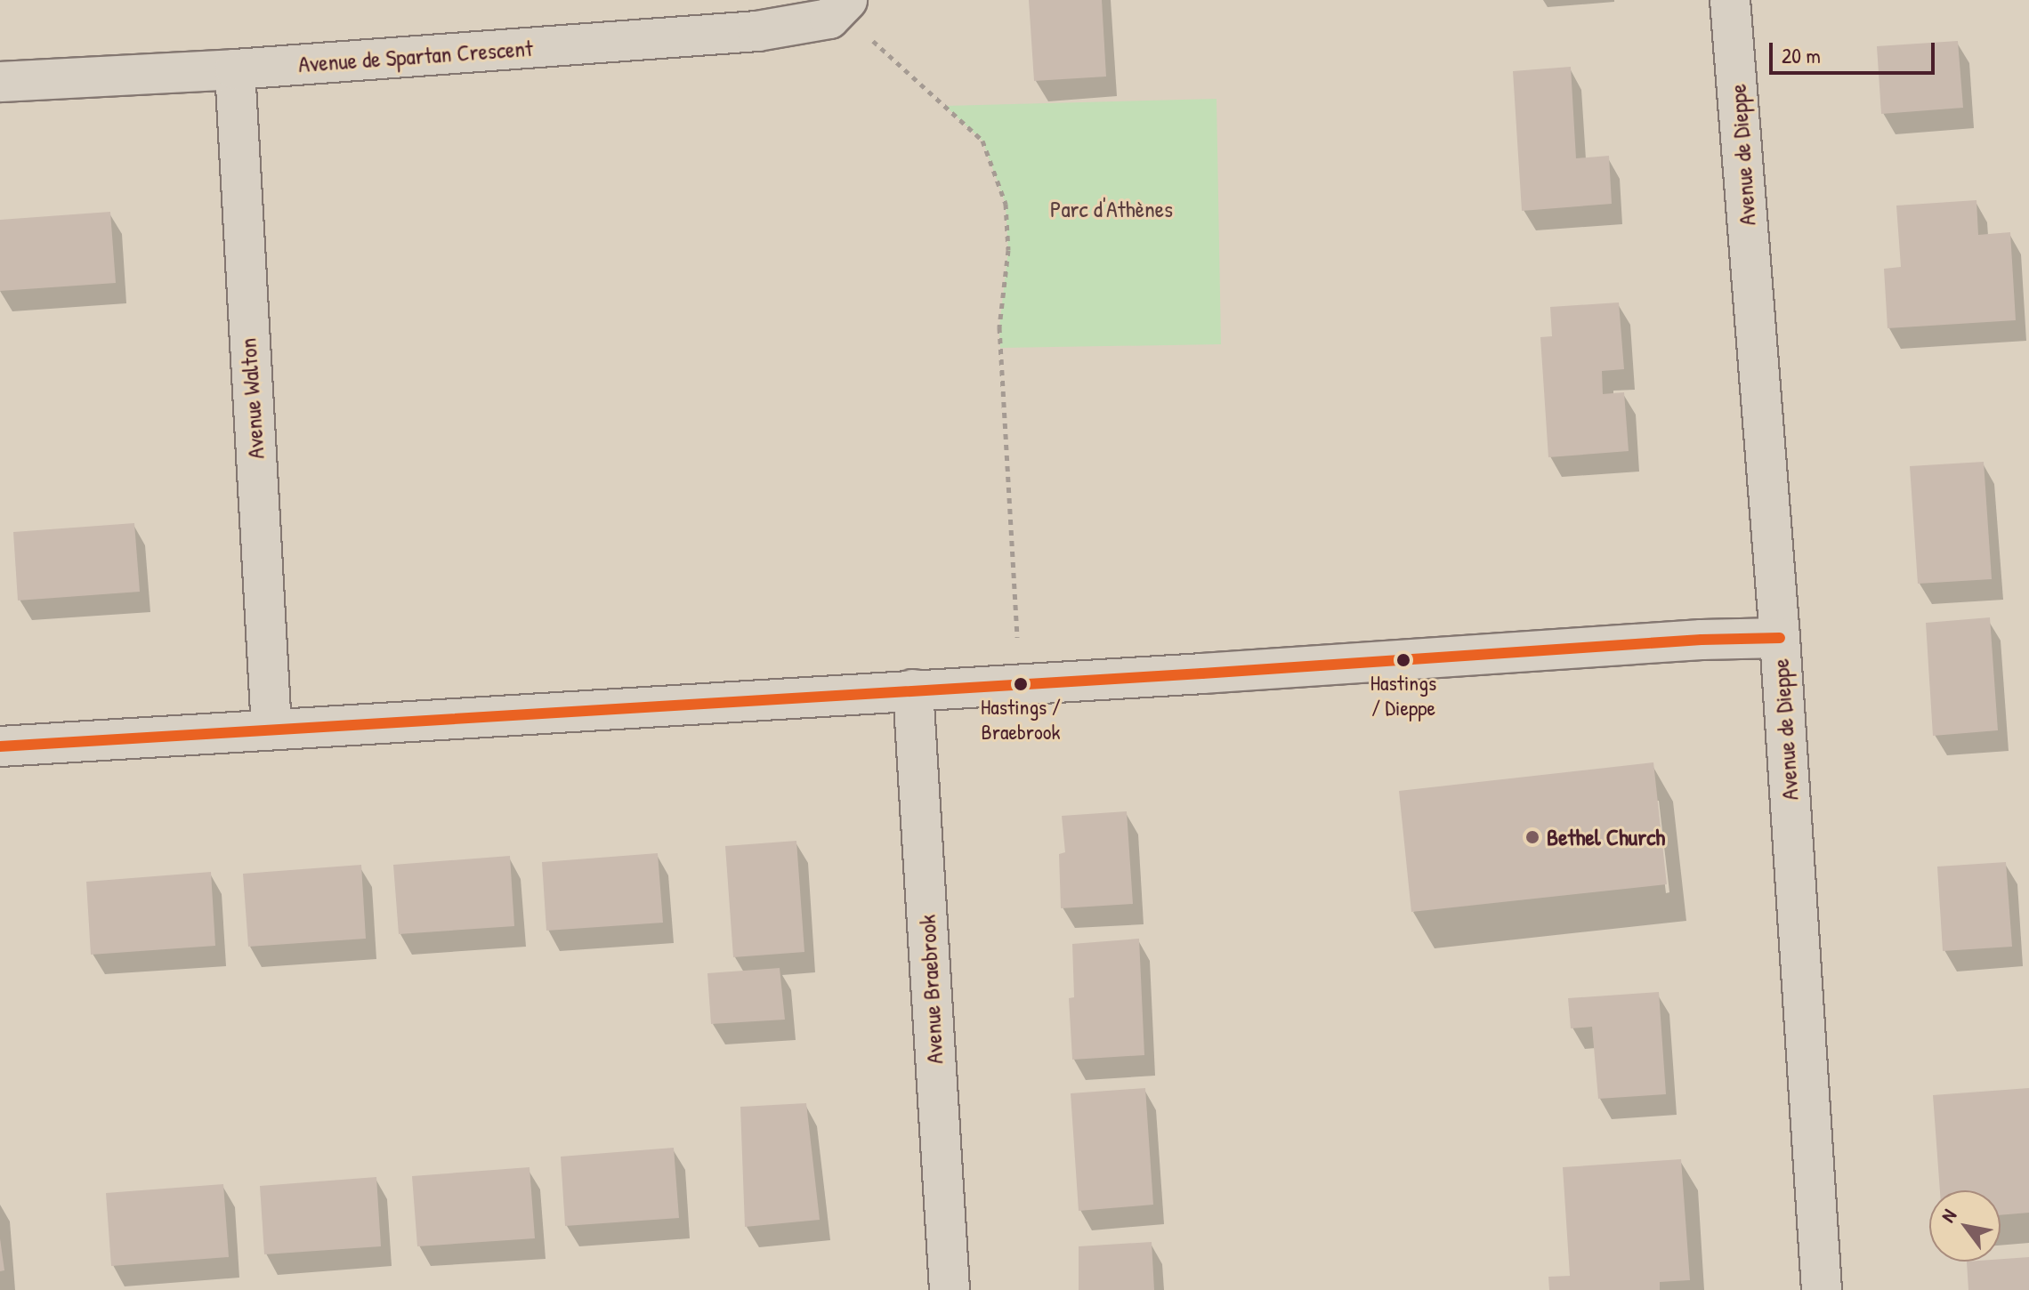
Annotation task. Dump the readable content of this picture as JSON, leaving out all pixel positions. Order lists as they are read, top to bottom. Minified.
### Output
{"streets":{"street":["Avenue de Spartan Crescent","Avenue de Dieppe","Avenue Walton","Avenue Braebrook"]},"crossings":[["Avenue de Spartan Crescent","Avenue Walton"]],"parks":["Parc d'Athènes"],"places":["Hastings / Dieppe","Hastings / Braebrook","Bethel Church"],"scale_bar":"20 m","north":"top left"}
